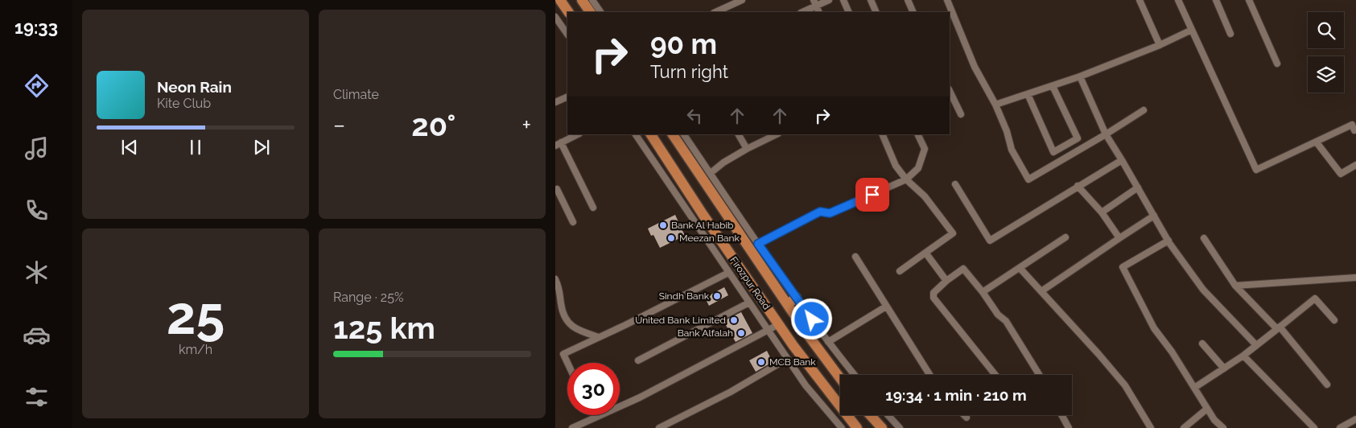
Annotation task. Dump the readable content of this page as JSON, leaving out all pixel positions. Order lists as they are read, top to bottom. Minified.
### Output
{"streets":{"highway":["Firozpur Road"]},"places":["Bank Al Habib","Meezan Bank","Sindh Bank","United Bank Limited","Bank Alfalah","MCB Bank"],"page":{"tabs":"19:33","tile":["Climate",["25","km/h"],["Range · 25%","125 km"]],"turn":["90 m","Turn right"],"song":["Neon Rain","Kite Club"],"heat":["−","20°","+"],"limit":"30","trip":"19:34 · 1 min · 210 m"}}
